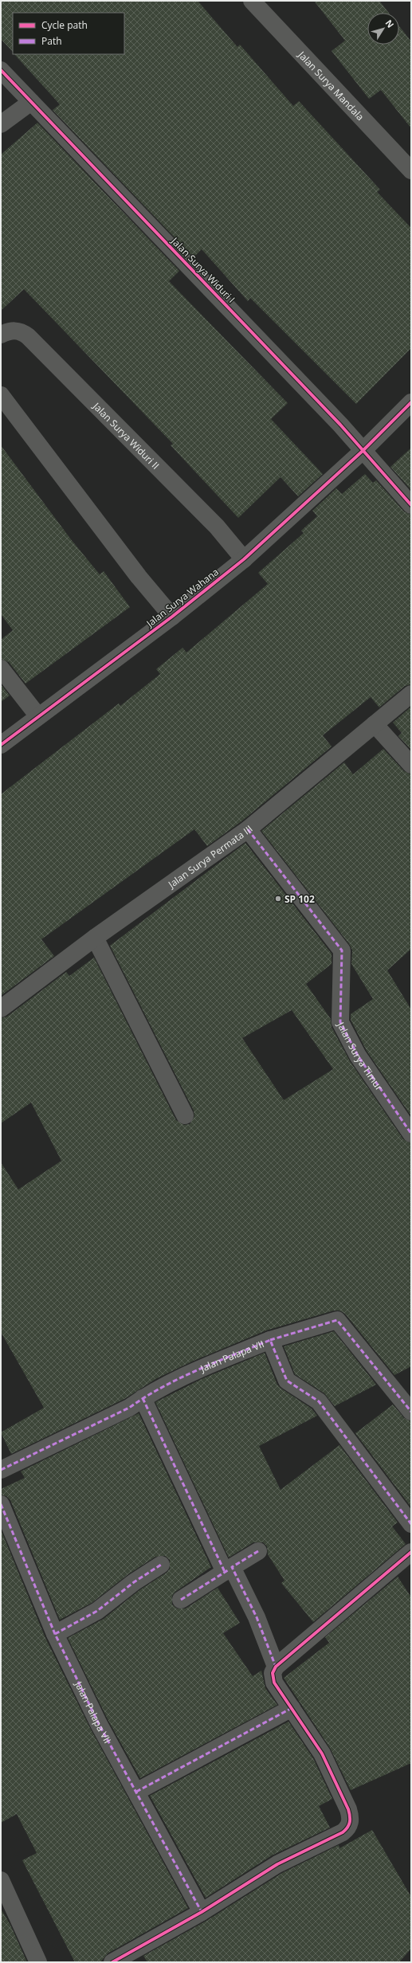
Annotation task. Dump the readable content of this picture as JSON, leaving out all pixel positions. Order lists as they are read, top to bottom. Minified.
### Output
{"streets":{"street":["Jalan Surya Mandala","Jalan Surya Widuri I","Jalan Surya Widuri II","Jalan Surya Wahana","Jalan Surya Permata III","Jalan Surya Timur","Jalan Palapa VII"]},"crossings":[["Jalan Surya Widuri I","Jalan Surya Wahana"],["Jalan Surya Widuri II","Jalan Surya Wahana"],["Jalan Surya Permata III","Jalan Surya Timur"]],"places":["SP 102"],"legend":["Cycle path","Path"],"north":"top right"}
